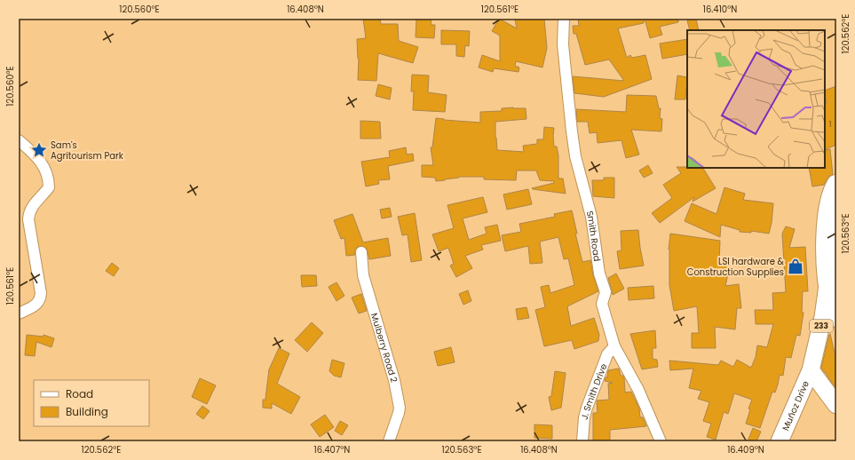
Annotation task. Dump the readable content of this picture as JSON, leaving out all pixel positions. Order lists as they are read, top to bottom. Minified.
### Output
{"streets":{"main road":["233","Muñoz Drive"],"street":["Smith Road","Mulberry Road 2","J. Smith Drive"]},"crossings":[["Smith Road","J. Smith Drive"]],"places":{"place":["Sam's Agritourism Park"],"shop":["LSI hardware & Construction Supplies"]},"house_numbers":["1"],"legend":["Road","Building"],"coordinates":["120.560°E","16.408°N","120.561°E","16.410°N","120.562°E","120.563°E","16.407°N","16.409°N"]}
